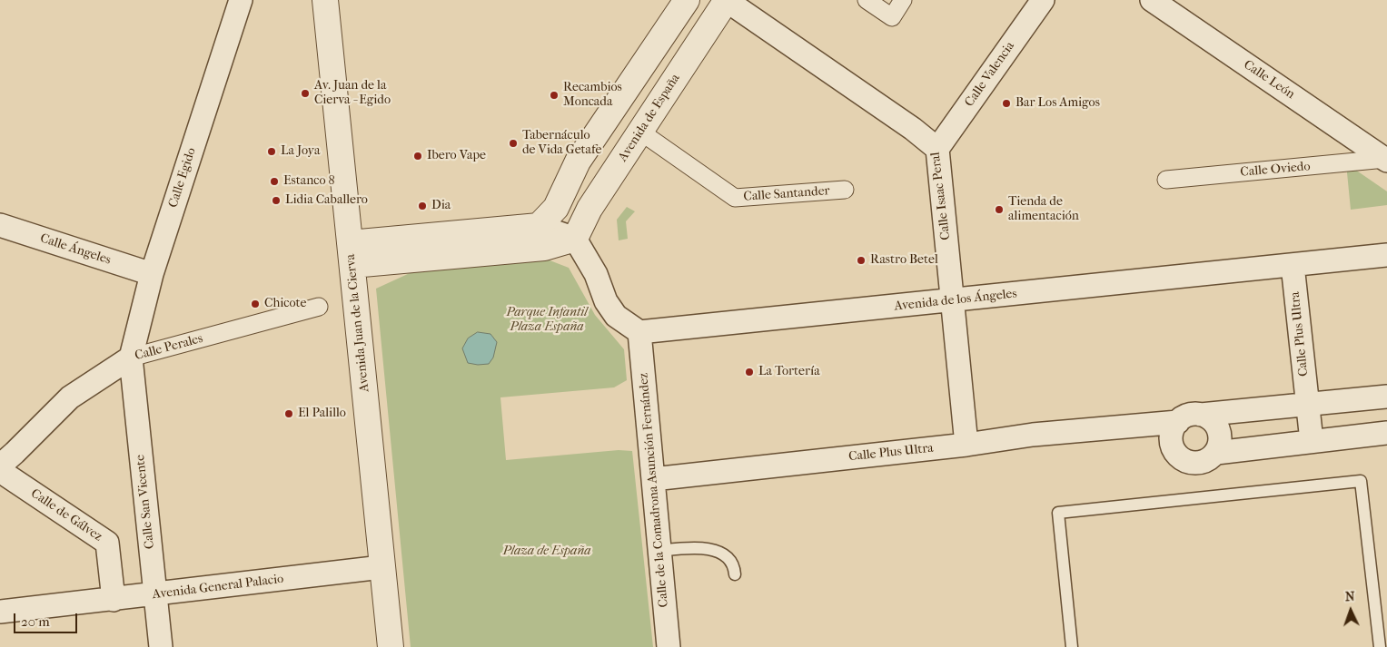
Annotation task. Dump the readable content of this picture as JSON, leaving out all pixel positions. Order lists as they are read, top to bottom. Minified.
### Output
{"streets":{"street":["Calle Valencia","Calle León","Avenida de España","Calle Oviedo","Calle Egido","Calle Santander","Calle Isaac Peral","Calle Ángeles","Avenida de los Ángeles","Avenida Juan de la Cierva","Calle Plus Ultra","Calle Perales","Calle de la Comadrona Asunción Fernández","Calle San Vicente","Calle de Gálvez","Avenida General Palacio"]},"crossings":[["Calle Valencia","Calle Isaac Peral"],["Calle León","Calle Oviedo"],["Avenida de España","Calle Santander"],["Avenida de España","Calle Isaac Peral"],["Calle Egido","Calle Ángeles"],["Calle Egido","Calle Perales"],["Calle Egido","Calle San Vicente"],["Calle Isaac Peral","Avenida de los Ángeles"],["Calle Isaac Peral","Calle Plus Ultra"],["Avenida de los Ángeles","Calle Plus Ultra"],["Avenida de los Ángeles","Calle de la Comadrona Asunción Fernández"],["Avenida Juan de la Cierva","Avenida General Palacio"],["Calle Plus Ultra","Calle de la Comadrona Asunción Fernández"],["Calle Perales","Calle San Vicente"],["Calle San Vicente","Avenida General Palacio"],["Calle de Gálvez","Avenida General Palacio"]],"parks":["Parque Infantil Plaza España","Plaza de España"],"places":["Av. Juan de la Cierva - Egido","Recambios Moncada","Bar Los Amigos","Tabernáculo de Vida Getafe","La Joya","Ibero Vape","Estanco 8","Lidia Caballero","Dia","Tienda de alimentación","Rastro Betel","Chicote","La Tortería","El Palillo"],"scale_bar":"20 m","north":"top"}
